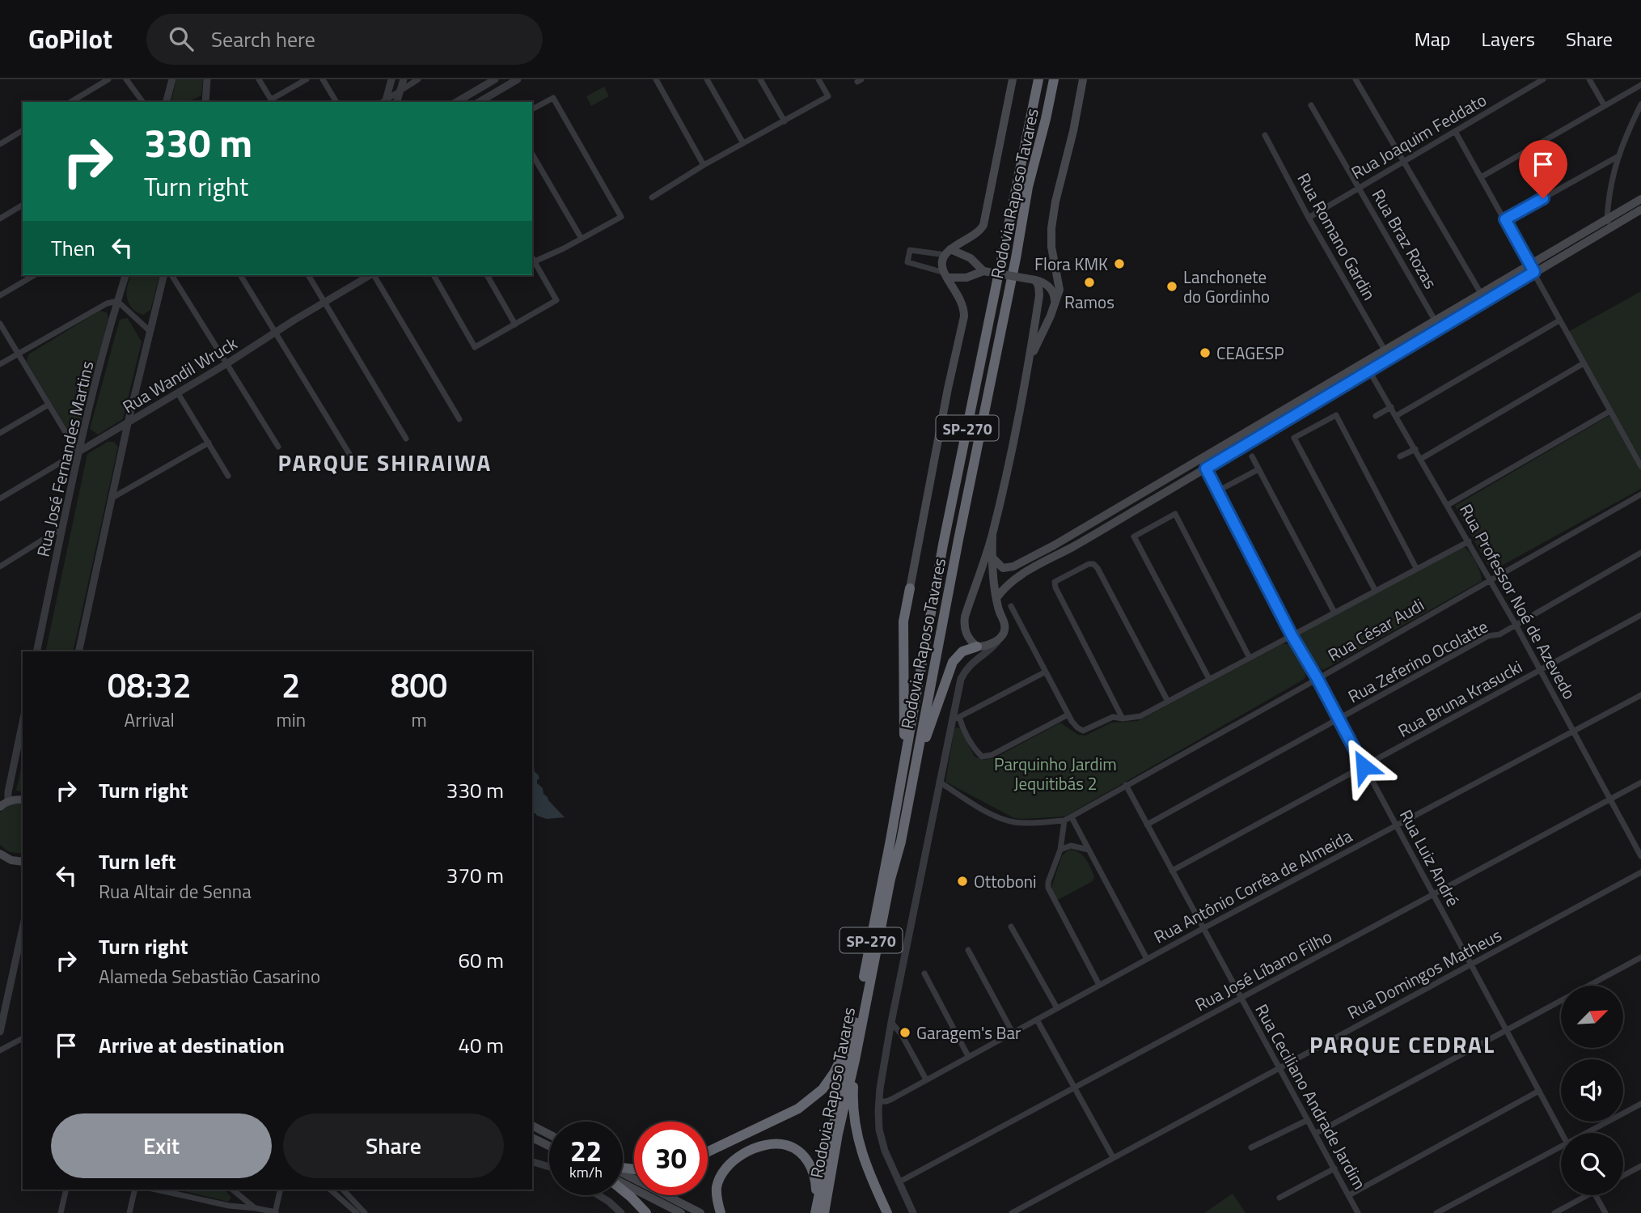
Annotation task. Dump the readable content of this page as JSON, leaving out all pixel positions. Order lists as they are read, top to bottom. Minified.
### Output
{"streets":{"highway":["Rodovia Raposo Tavares","SP-270"],"street":["Rua Joaquim Feddato","Rua Romano Gardin","Rua Braz Rozas","Rua Wandil Wruck","Rua José Fernandes Martins","Rua Professor Noé de Azevedo","Rua César Audi","Rua Zeferino Ocolatte","Rua Bruna Krasucki","Rua Luiz André","Rua Antônio Corrêa de Almeida","Rua José Líbano Filho","Rua Domingos Matheus","Rua Ceciliano Andrade Jardim"]},"crossings":[["Rua Joaquim Feddato","Rua Romano Gardin"],["Rua Joaquim Feddato","Rua Braz Rozas"],["Rua Wandil Wruck","Rua José Fernandes Martins"],["Rua Professor Noé de Azevedo","Rua César Audi"],["Rua Professor Noé de Azevedo","Rua Zeferino Ocolatte"],["Rua Professor Noé de Azevedo","Rua Bruna Krasucki"],["Rua Professor Noé de Azevedo","Rua Antônio Corrêa de Almeida"],["Rua Professor Noé de Azevedo","Rua José Líbano Filho"],["Rua César Audi","Rua Luiz André"],["Rua César Audi","Rua Ceciliano Andrade Jardim"],["Rua Zeferino Ocolatte","Rua Luiz André"],["Rua Zeferino Ocolatte","Rua Ceciliano Andrade Jardim"],["Rua Bruna Krasucki","Rua Luiz André"],["Rua Bruna Krasucki","Rua Ceciliano Andrade Jardim"],["Rua Luiz André","Rua Antônio Corrêa de Almeida"],["Rua Luiz André","Rua José Líbano Filho"],["Rua Luiz André","Rua Domingos Matheus"],["Rua Antônio Corrêa de Almeida","Rua Ceciliano Andrade Jardim"],["Rua José Líbano Filho","Rua Ceciliano Andrade Jardim"],["Rua Domingos Matheus","Rua Ceciliano Andrade Jardim"]],"districts":["PARQUE SHIRAIWA","PARQUE CEDRAL"],"parks":["Parquinho Jardim Jequitibás 2"],"places":["Flora KMK","Ramos","Lanchonete do Gordinho","CEAGESP","Ottoboni","Garagem's Bar"],"north":"top right","page":{"header":"GoPilot","search":"Search here","nav":["Map","Layers","Share"],"turn":["330 m","Turn right"],"then":"Then","eta":["08:32","Arrival","2","min","800","m"],"list":[{"name":"Turn right","value":"330 m"},{"name":"Turn left","note":"Rua Altair de Senna","value":"370 m"},{"name":"Turn right","note":"Alameda Sebastião Casarino","value":"60 m"},{"name":"Arrive at destination","value":"40 m"}],"buttons":["Exit","Share"],"speed":"22 km/h","limit":"30"}}
